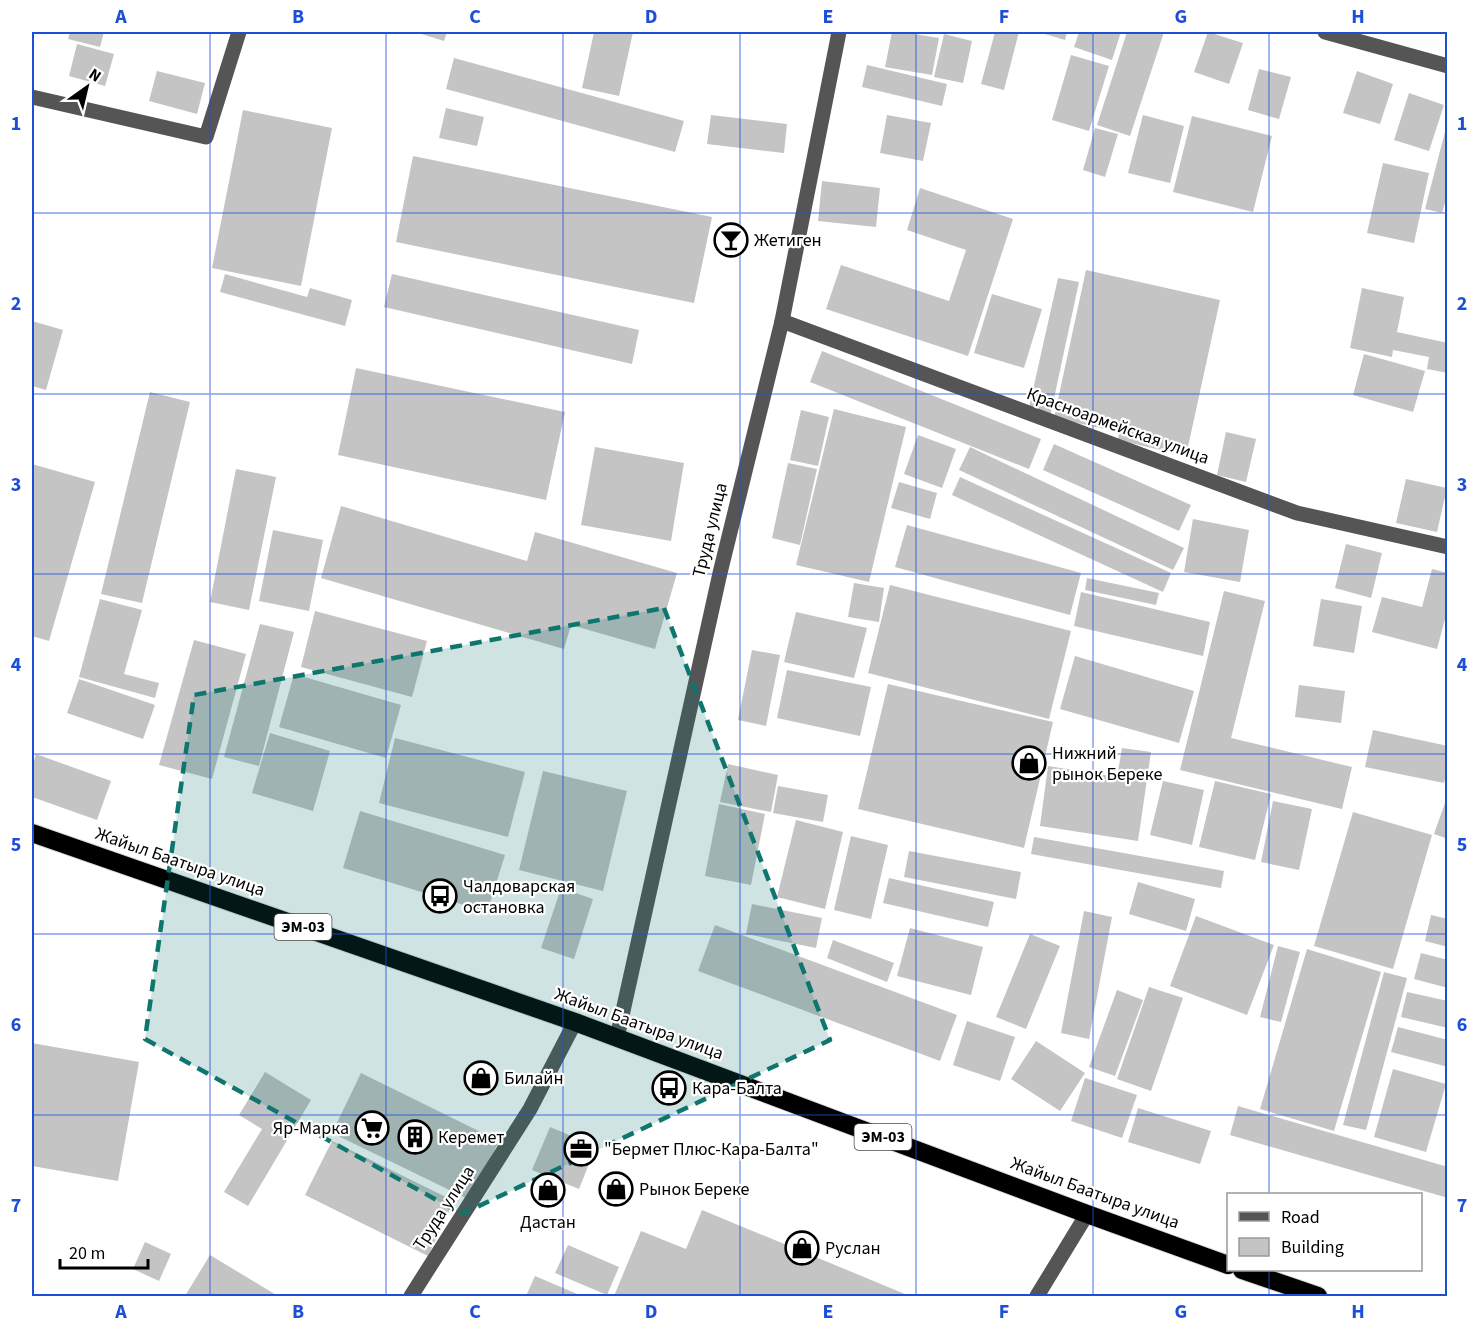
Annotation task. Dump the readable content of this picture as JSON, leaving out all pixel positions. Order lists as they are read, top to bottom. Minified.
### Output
{"streets":{"highway":["Жайыл Баатыра улица","ЭМ-03"],"street":["Красноармейская улица","Труда улица"]},"crossings":[["Красноармейская улица","Труда улица"],["Труда улица","Жайыл Баатыра улица"]],"places":{"bar":["Жетиген"],"shop":["Нижний рынок Береке","Билайн","Рынок Береке","Дастан","Руслан"],"bus stop":["Чалдоварская остановка","Кара-Балта"],"supermarket":["Яр-Марка"],"building":["Керемет"],"office":["\"Бермет Плюс-Кара-Балта\""]},"legend":["Road","Building"],"scale_bar":"20 m","north":"top right","grid":{"columns":["A","B","C","D","E","F","G","H"],"rows":["1","2","3","4","5","6","7"]}}
